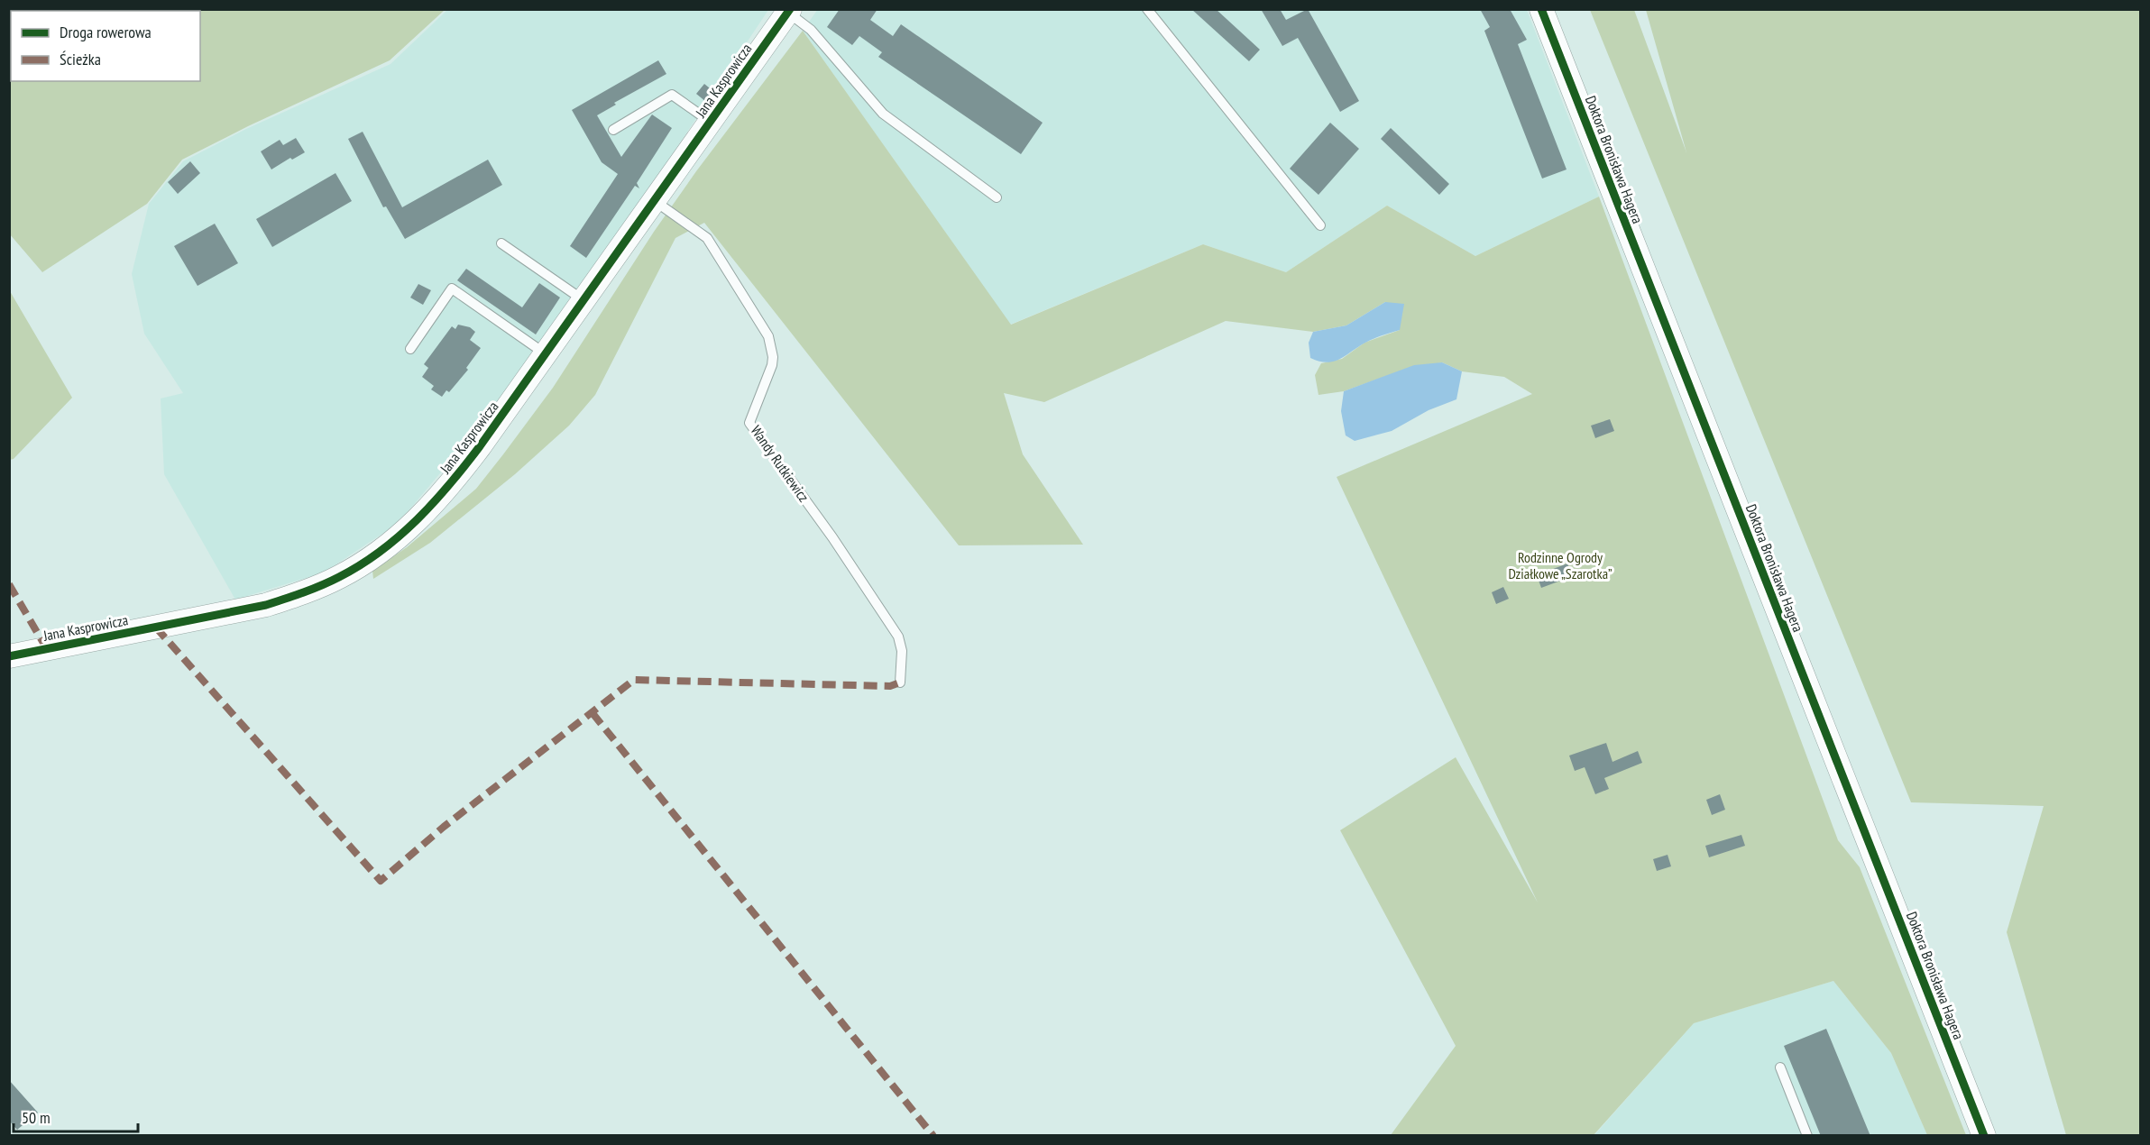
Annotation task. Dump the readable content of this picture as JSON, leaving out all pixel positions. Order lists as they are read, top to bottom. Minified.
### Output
{"streets":{"street":["Jana Kasprowicza","Doktora Bronisława Hagera"],"lane":["Wandy Rutkiewicz"]},"crossings":[["Jana Kasprowicza","Wandy Rutkiewicz"]],"parks":["Rodzinne Ogrody Działkowe „Szarotka”"],"legend":["Droga rowerowa","Ścieżka"],"scale_bar":"50 m"}
